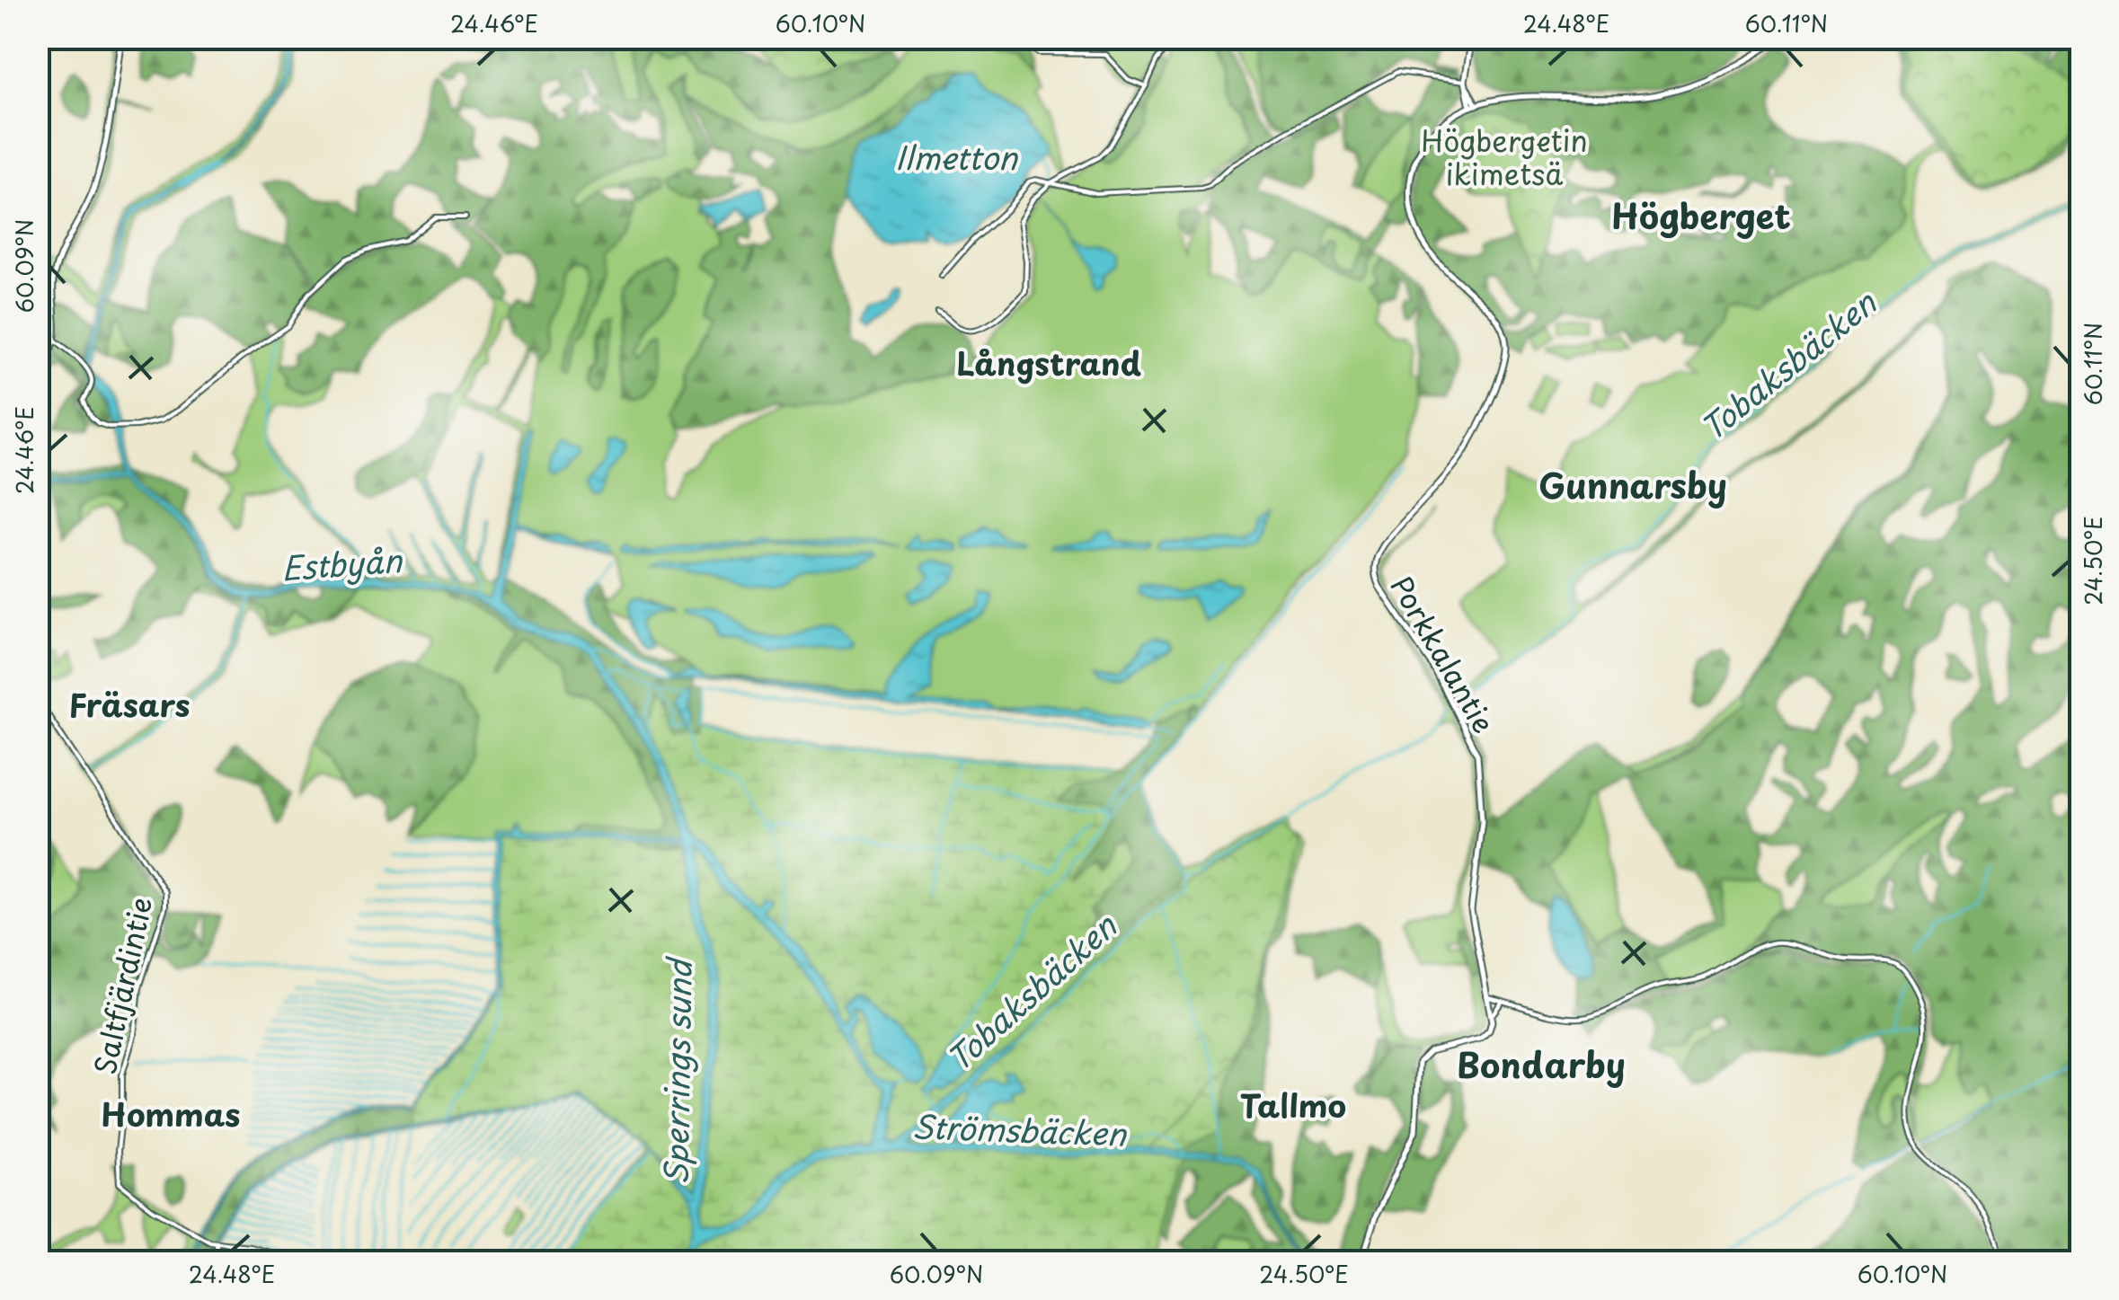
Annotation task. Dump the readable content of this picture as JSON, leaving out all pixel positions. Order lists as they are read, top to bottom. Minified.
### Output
{"streets":{"street":["Porkkalantie","Saltfjärdintie"]},"districts":["Högberget","Långstrand","Gunnarsby","Fräsars","Bondarby","Tallmo","Hommas"],"water":["Ilmetton","Tobaksbäcken","Estbyån","Sperrings sund","Strömsbäcken"],"parks":["Högbergetin ikimetsä"],"coordinates":["24.46°E","60.10°N","24.48°E","60.11°N","60.09°N","24.50°E"]}
